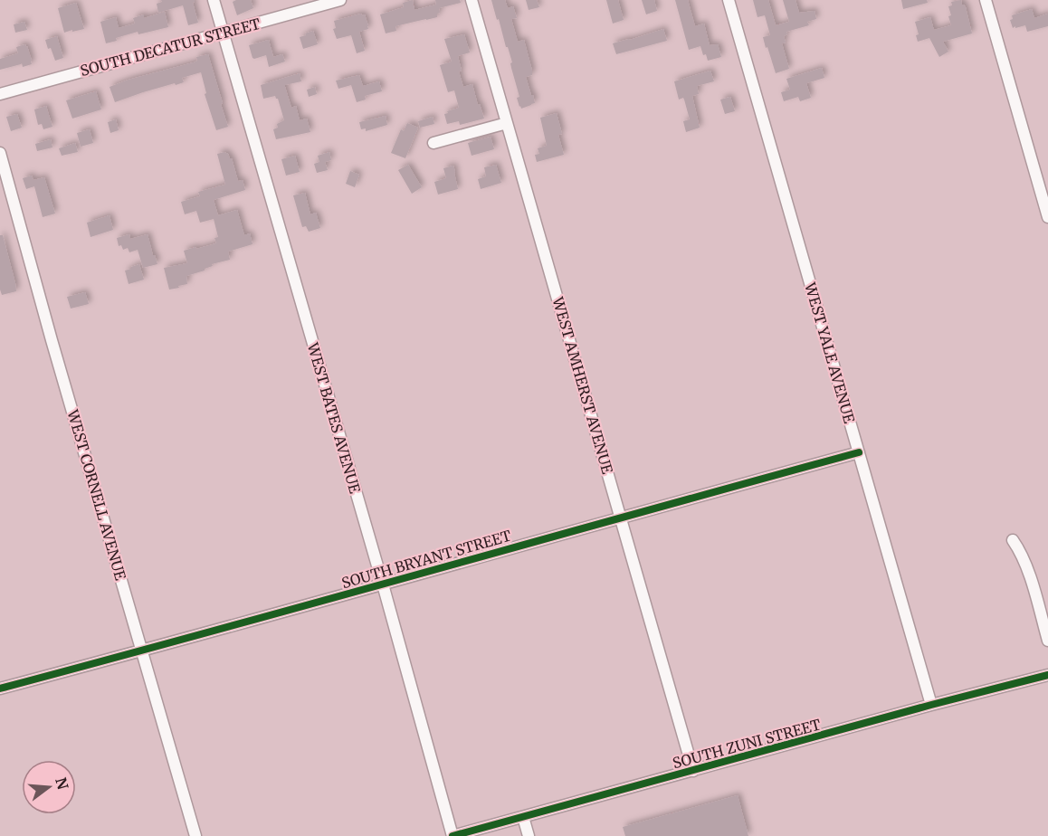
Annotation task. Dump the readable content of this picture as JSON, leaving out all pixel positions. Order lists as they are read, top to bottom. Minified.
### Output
{"streets":{"street":["SOUTH DECATUR STREET","WEST YALE AVENUE","WEST AMHERST AVENUE","WEST BATES AVENUE","WEST CORNELL AVENUE","SOUTH BRYANT STREET","SOUTH ZUNI STREET"]},"crossings":[["SOUTH DECATUR STREET","WEST BATES AVENUE"],["WEST YALE AVENUE","SOUTH BRYANT STREET"],["WEST YALE AVENUE","SOUTH ZUNI STREET"],["WEST AMHERST AVENUE","SOUTH BRYANT STREET"],["WEST AMHERST AVENUE","SOUTH ZUNI STREET"],["WEST BATES AVENUE","SOUTH BRYANT STREET"],["WEST BATES AVENUE","SOUTH ZUNI STREET"],["WEST CORNELL AVENUE","SOUTH BRYANT STREET"]],"north":"right"}
